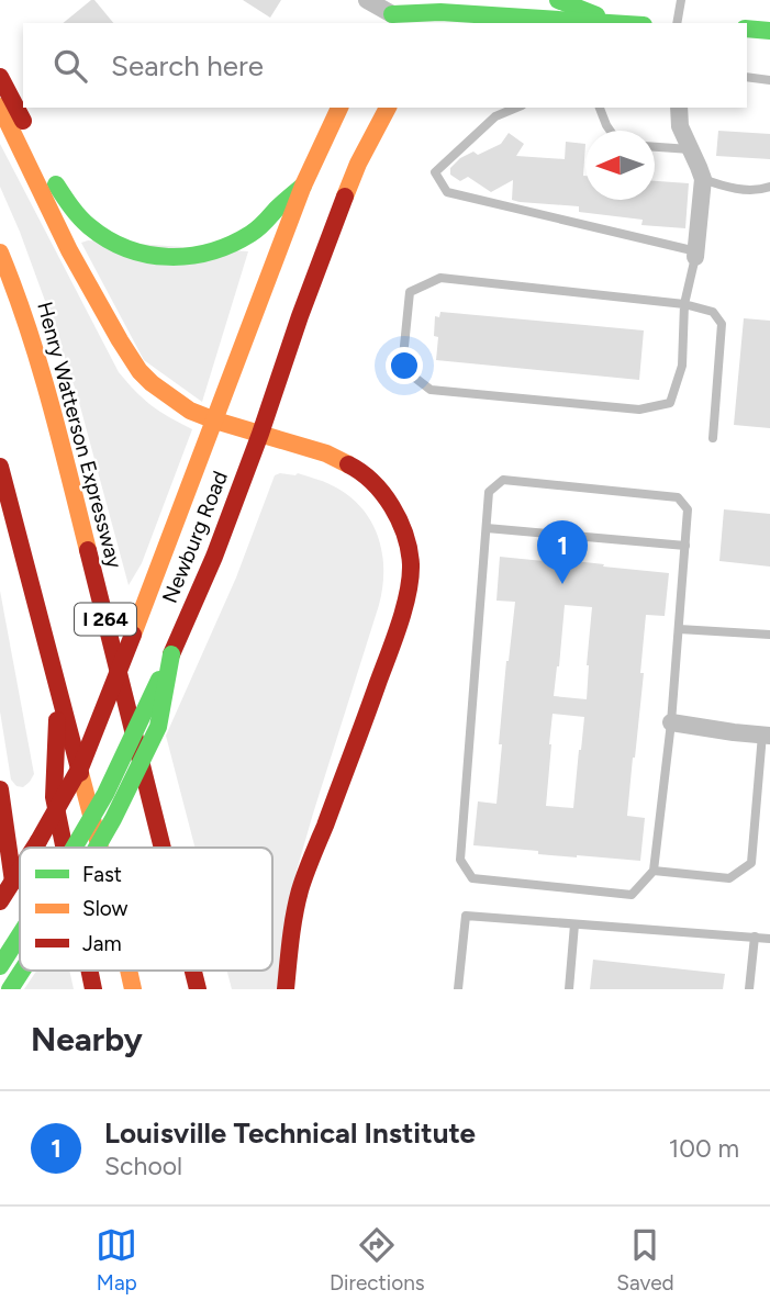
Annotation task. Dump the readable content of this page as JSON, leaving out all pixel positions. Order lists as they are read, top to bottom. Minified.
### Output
{"streets":{"main road":["Henry Watterson Expressway","Newburg Road","I 264"]},"legend":["Fast","Slow","Jam"],"north":"left","page":{"search":"Search here","pins":"1","heading":"Nearby","list":[{"mark":"1","name":"Louisville Technical Institute","note":"School","value":"100 m"}],"nav":["Map","Directions","Saved"]}}
